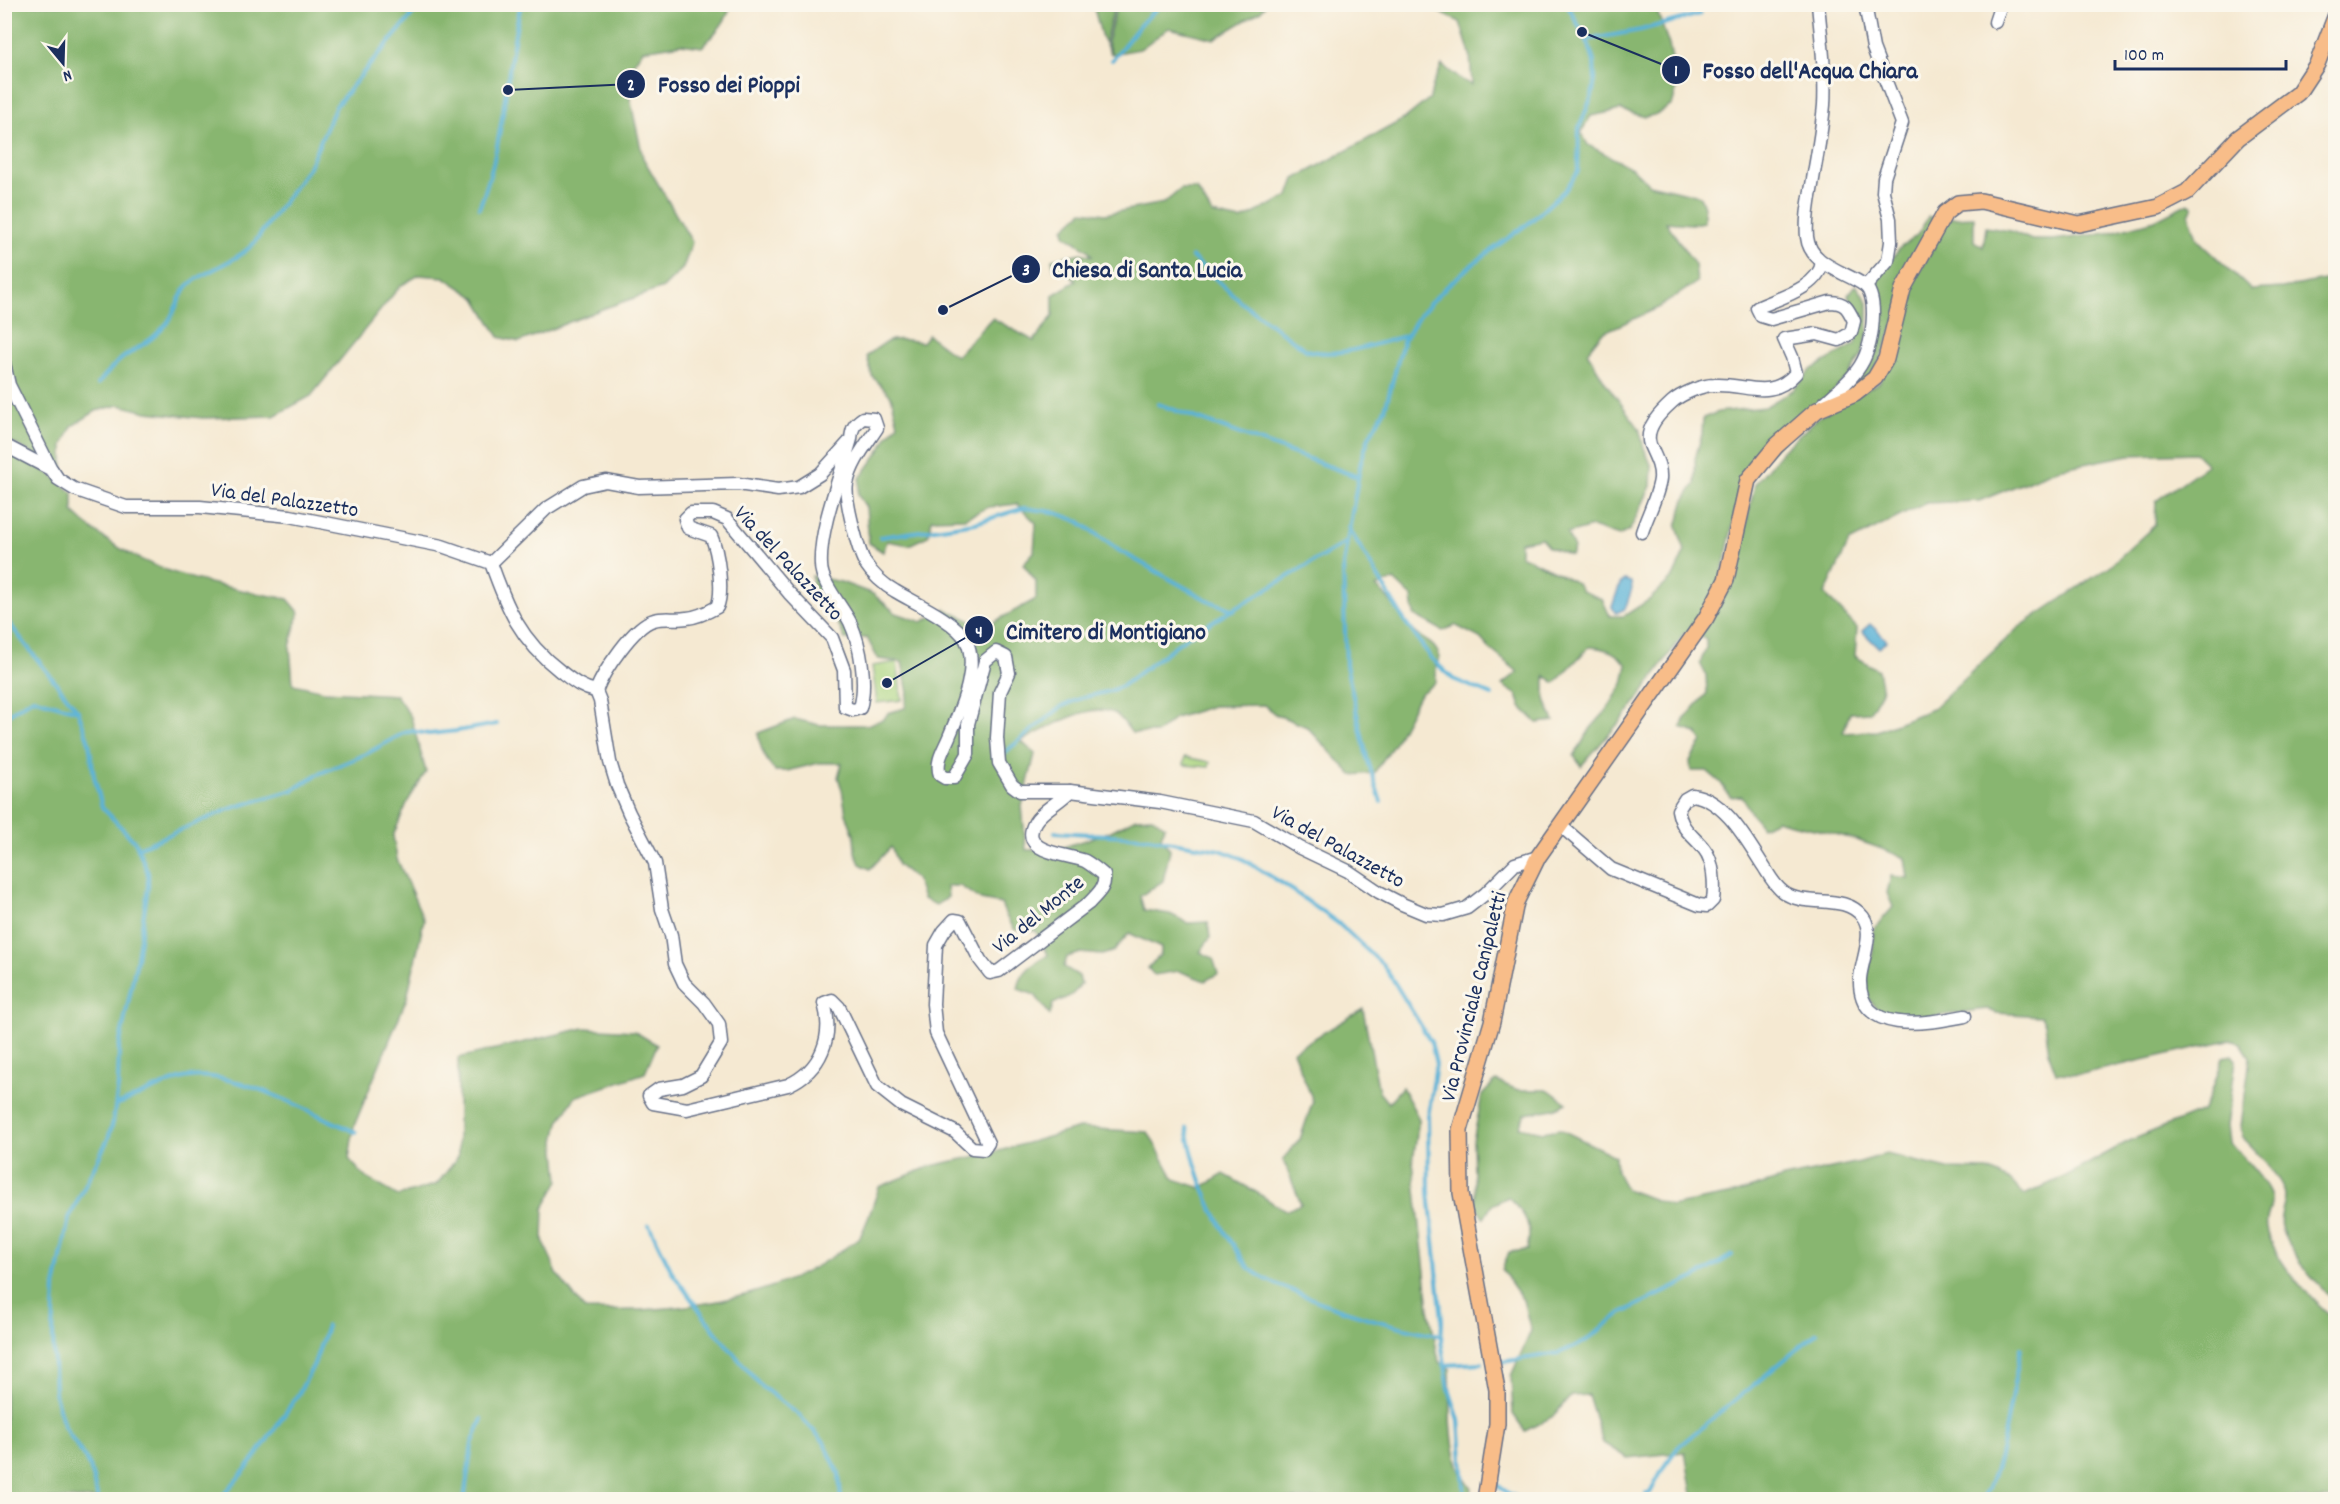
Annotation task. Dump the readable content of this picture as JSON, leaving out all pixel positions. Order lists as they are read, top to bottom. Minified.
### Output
{"streets":{"main road":["Via Provinciale Canipaletti"],"street":["Via del Palazzetto","Via del Monte"]},"crossings":[["Via del Palazzetto","Via del Monte"],["Via del Palazzetto","Via Provinciale Canipaletti"]],"places":["Fosso dell'Acqua Chiara","Fosso dei Pioppi","Chiesa di Santa Lucia","Cimitero di Montigiano"],"scale_bar":"100 m","north":"bottom"}
